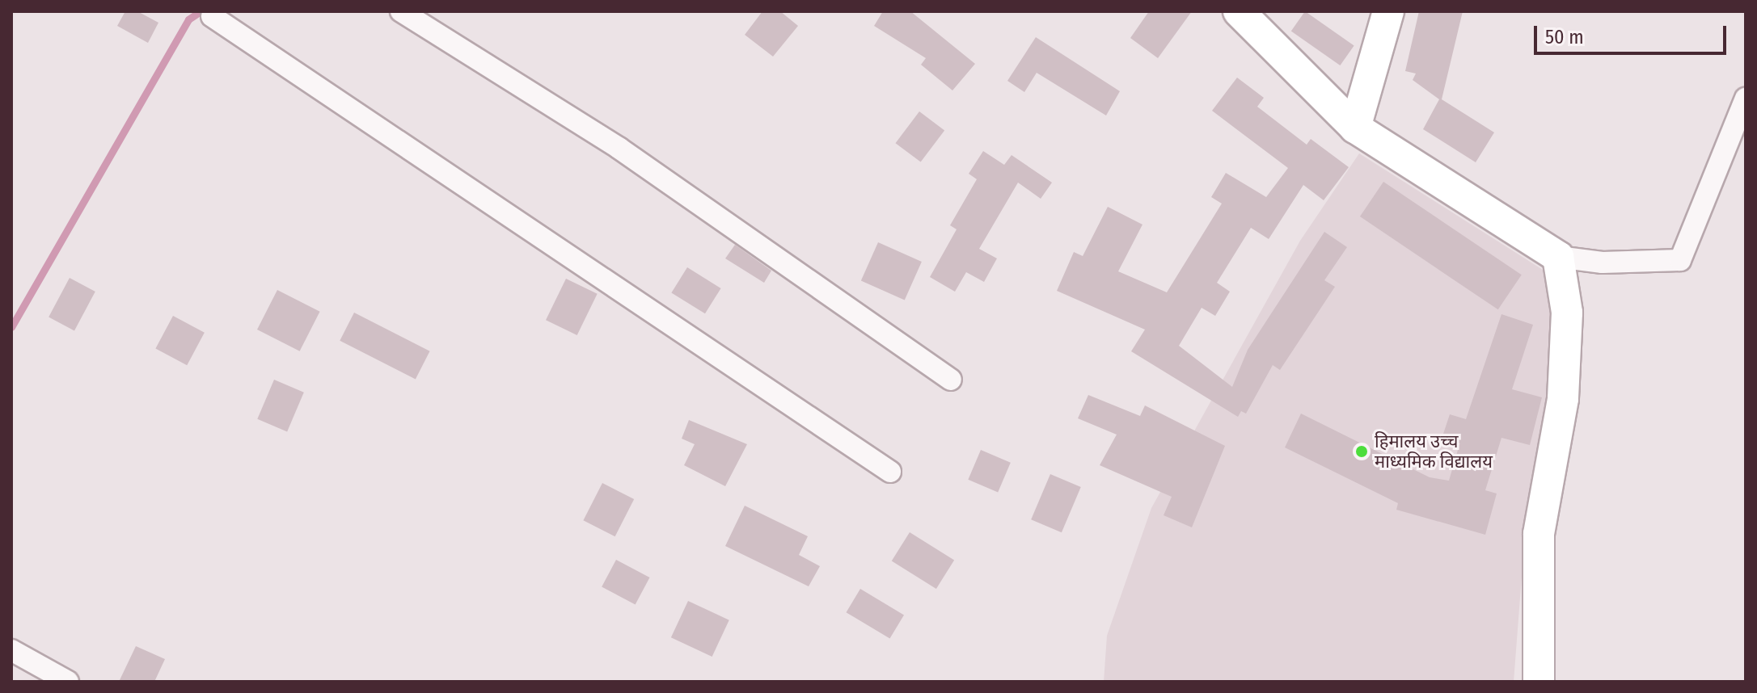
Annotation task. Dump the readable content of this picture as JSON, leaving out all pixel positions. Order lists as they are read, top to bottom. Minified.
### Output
{"places":["हिमालय उच्च माध्यमिक विद्यालय"],"scale_bar":"50 m"}
